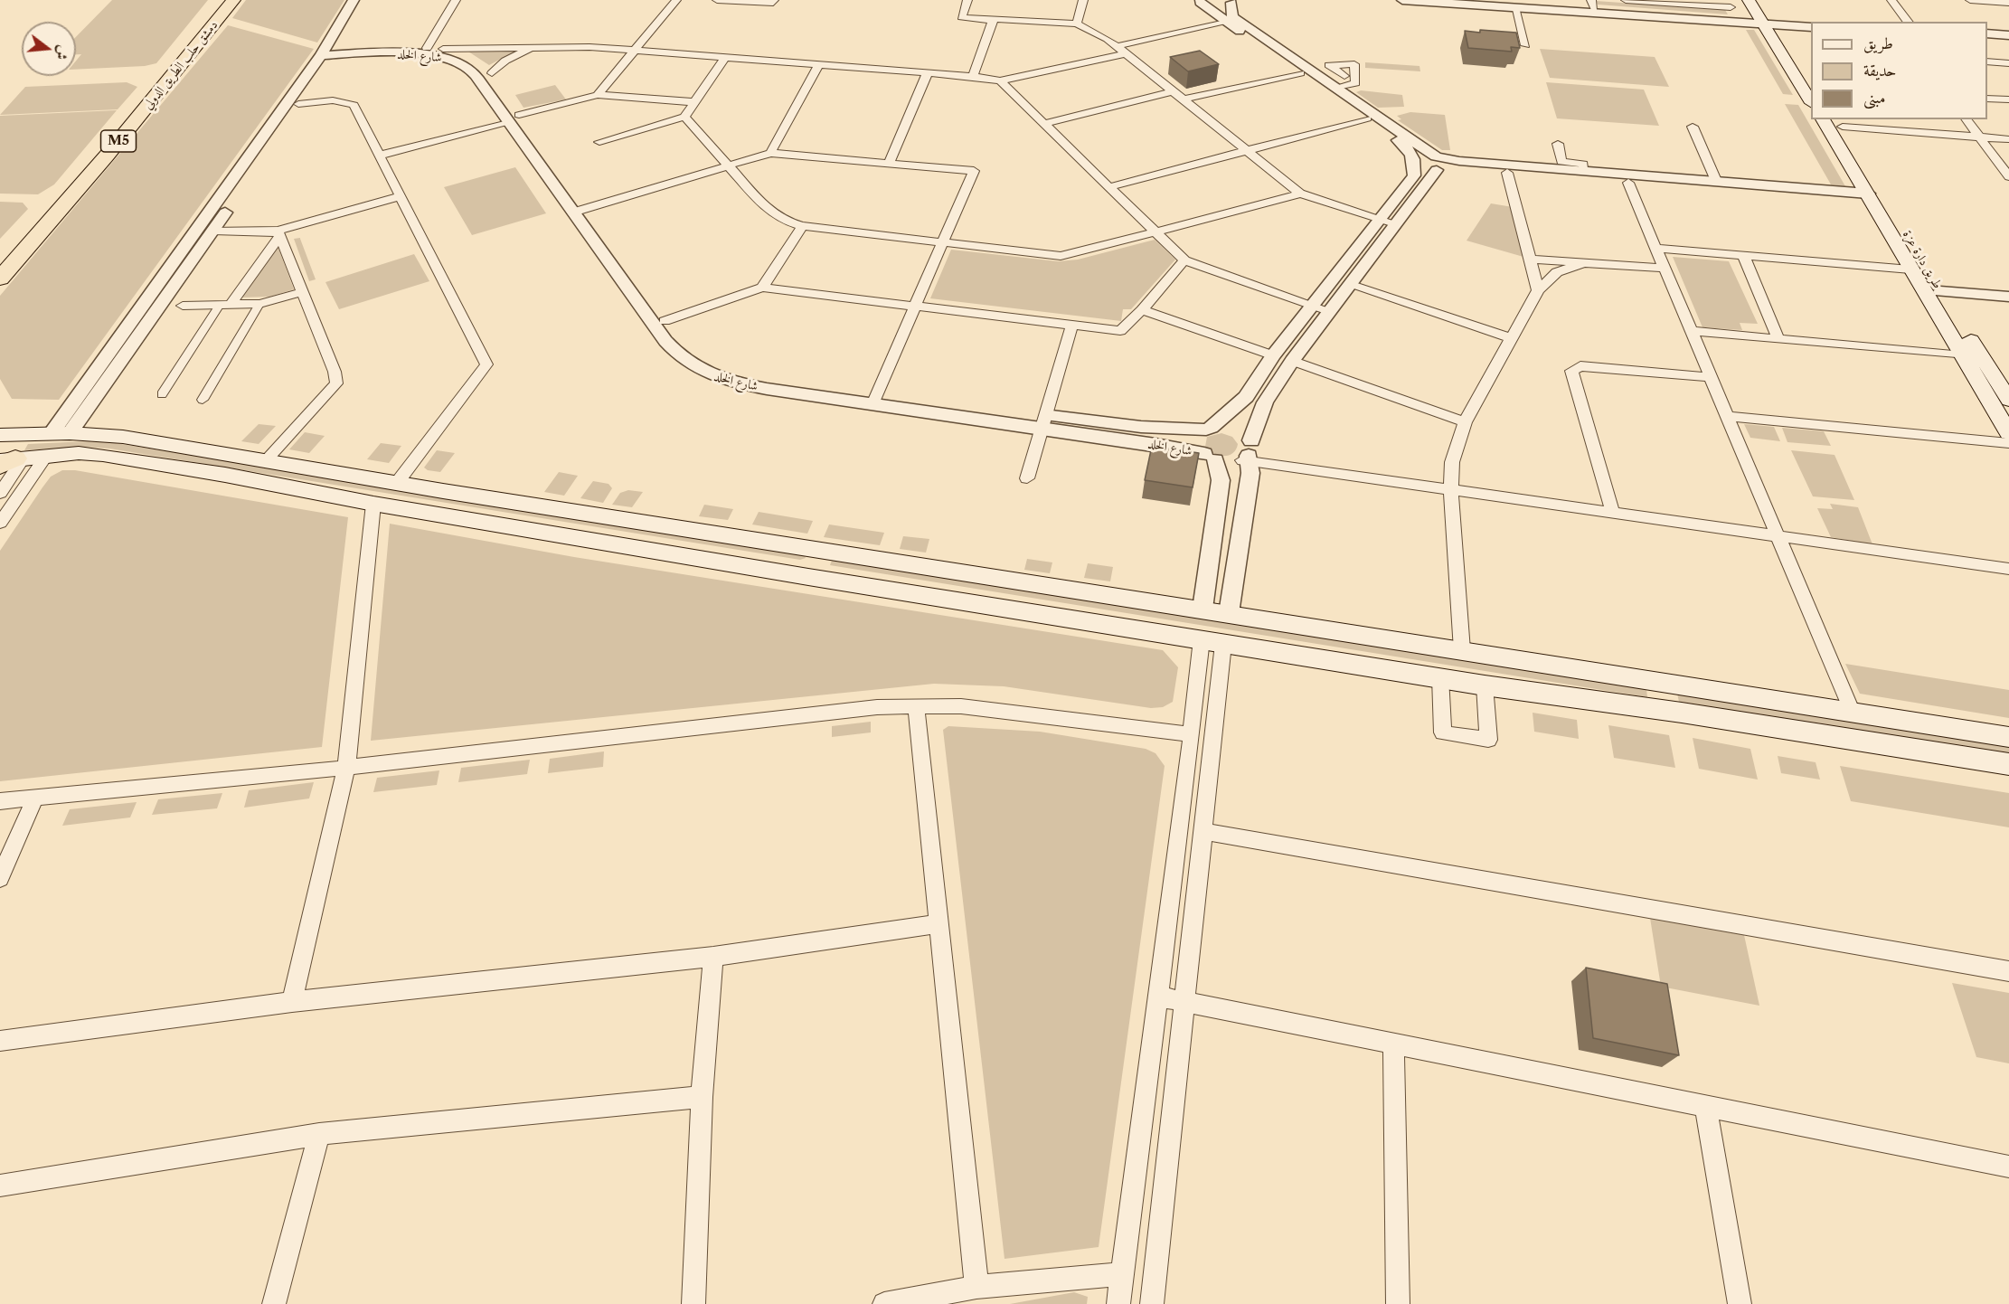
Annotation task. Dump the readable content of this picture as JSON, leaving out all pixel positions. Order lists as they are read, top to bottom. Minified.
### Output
{"streets":{"highway":["دمشق حلب الطريق الدولي","M5"],"main road":["طريق دارة عزة"],"street":["شارع الخلد"]},"legend":["طريق","حديقة","مبنى"],"north":"right"}
